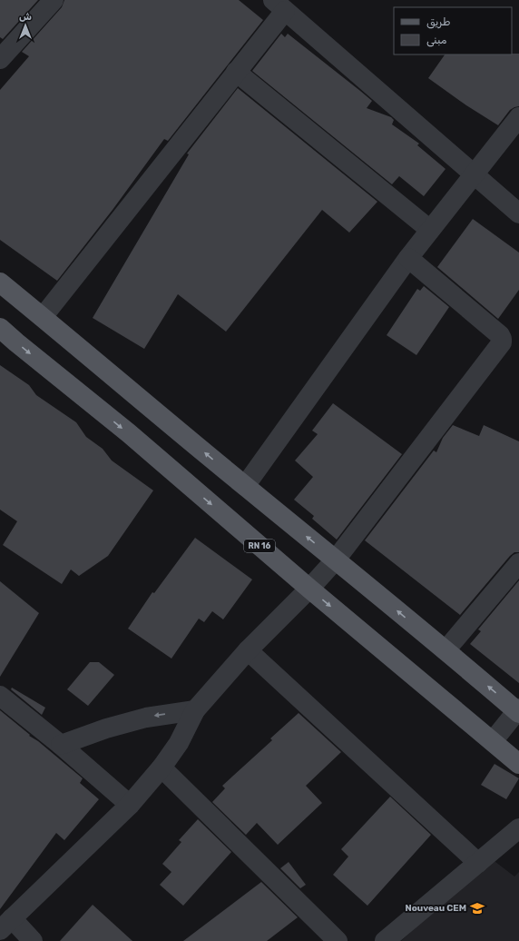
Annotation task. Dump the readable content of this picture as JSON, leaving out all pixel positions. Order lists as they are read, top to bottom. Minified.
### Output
{"streets":{"main road":["RN 16"]},"places":{"school or university":["Nouveau CEM"]},"legend":["طريق","مبنى"],"north":"top"}
